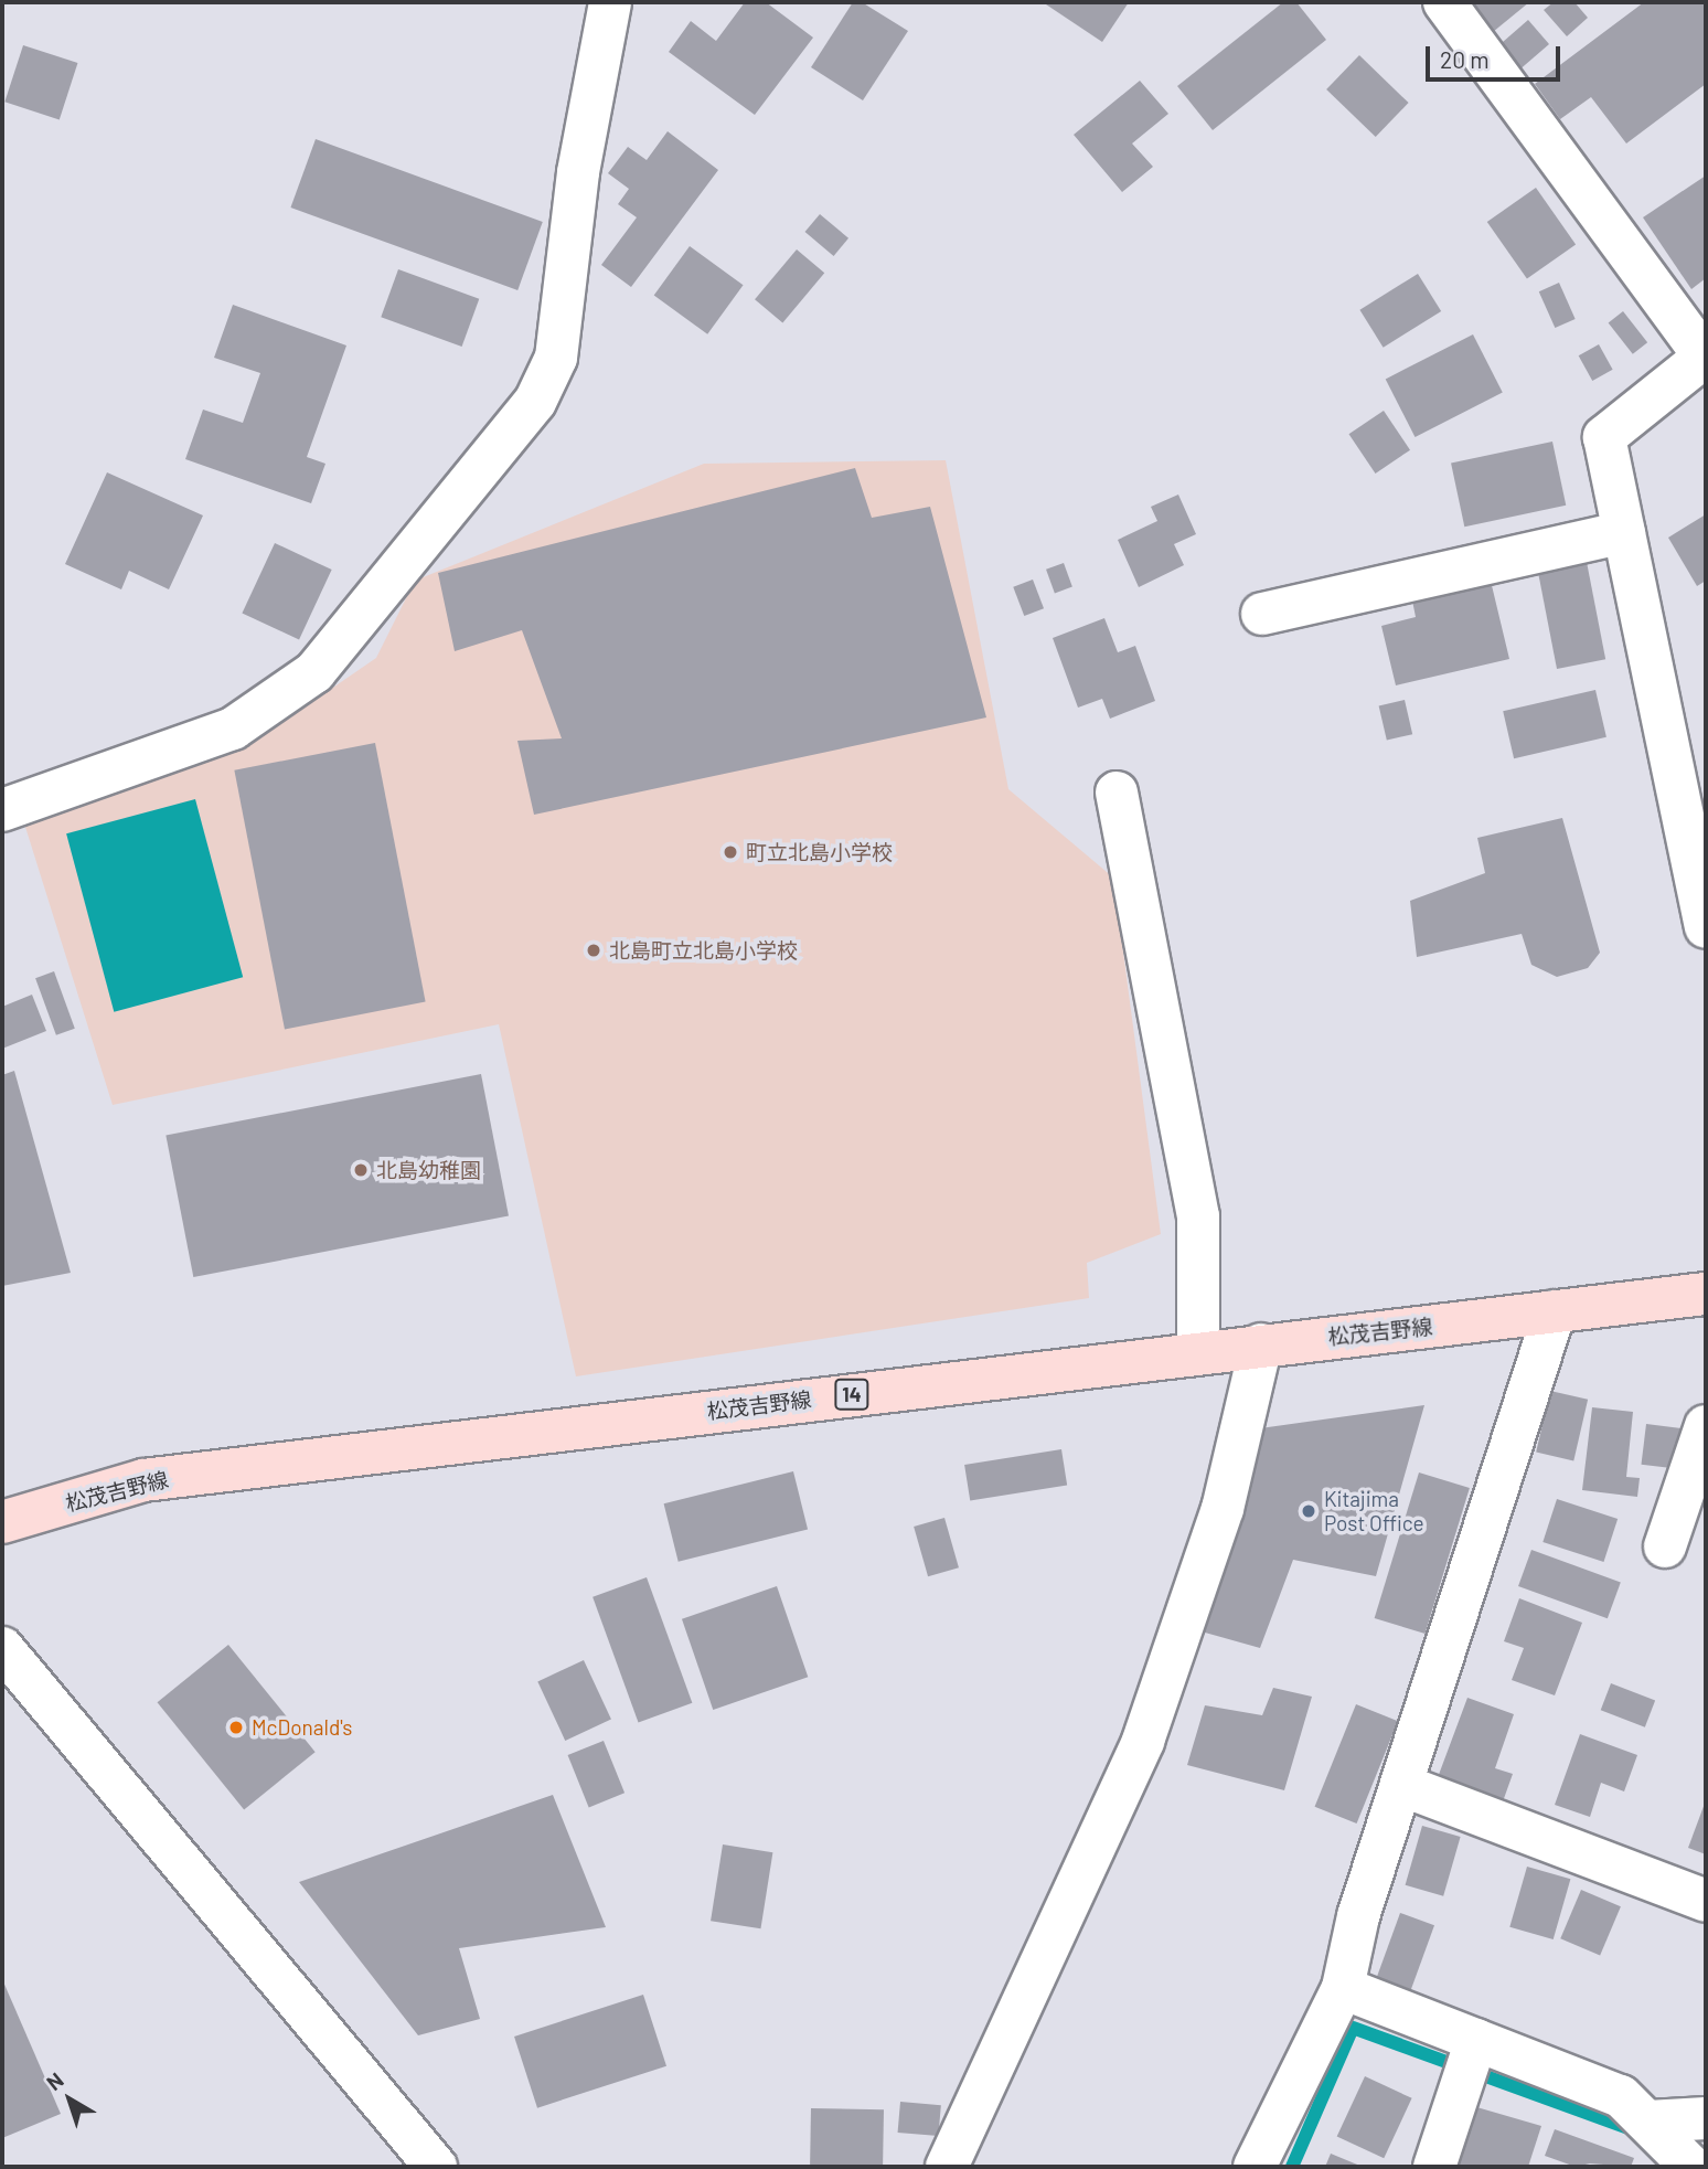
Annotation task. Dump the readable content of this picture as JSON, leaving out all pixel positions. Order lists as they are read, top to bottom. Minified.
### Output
{"streets":{"main road":["松茂吉野線","14"]},"places":["町立北島小学校","北島町立北島小学校","北島幼稚園","Kitajima Post Office","McDonald's"],"scale_bar":"20 m","north":"top left"}
